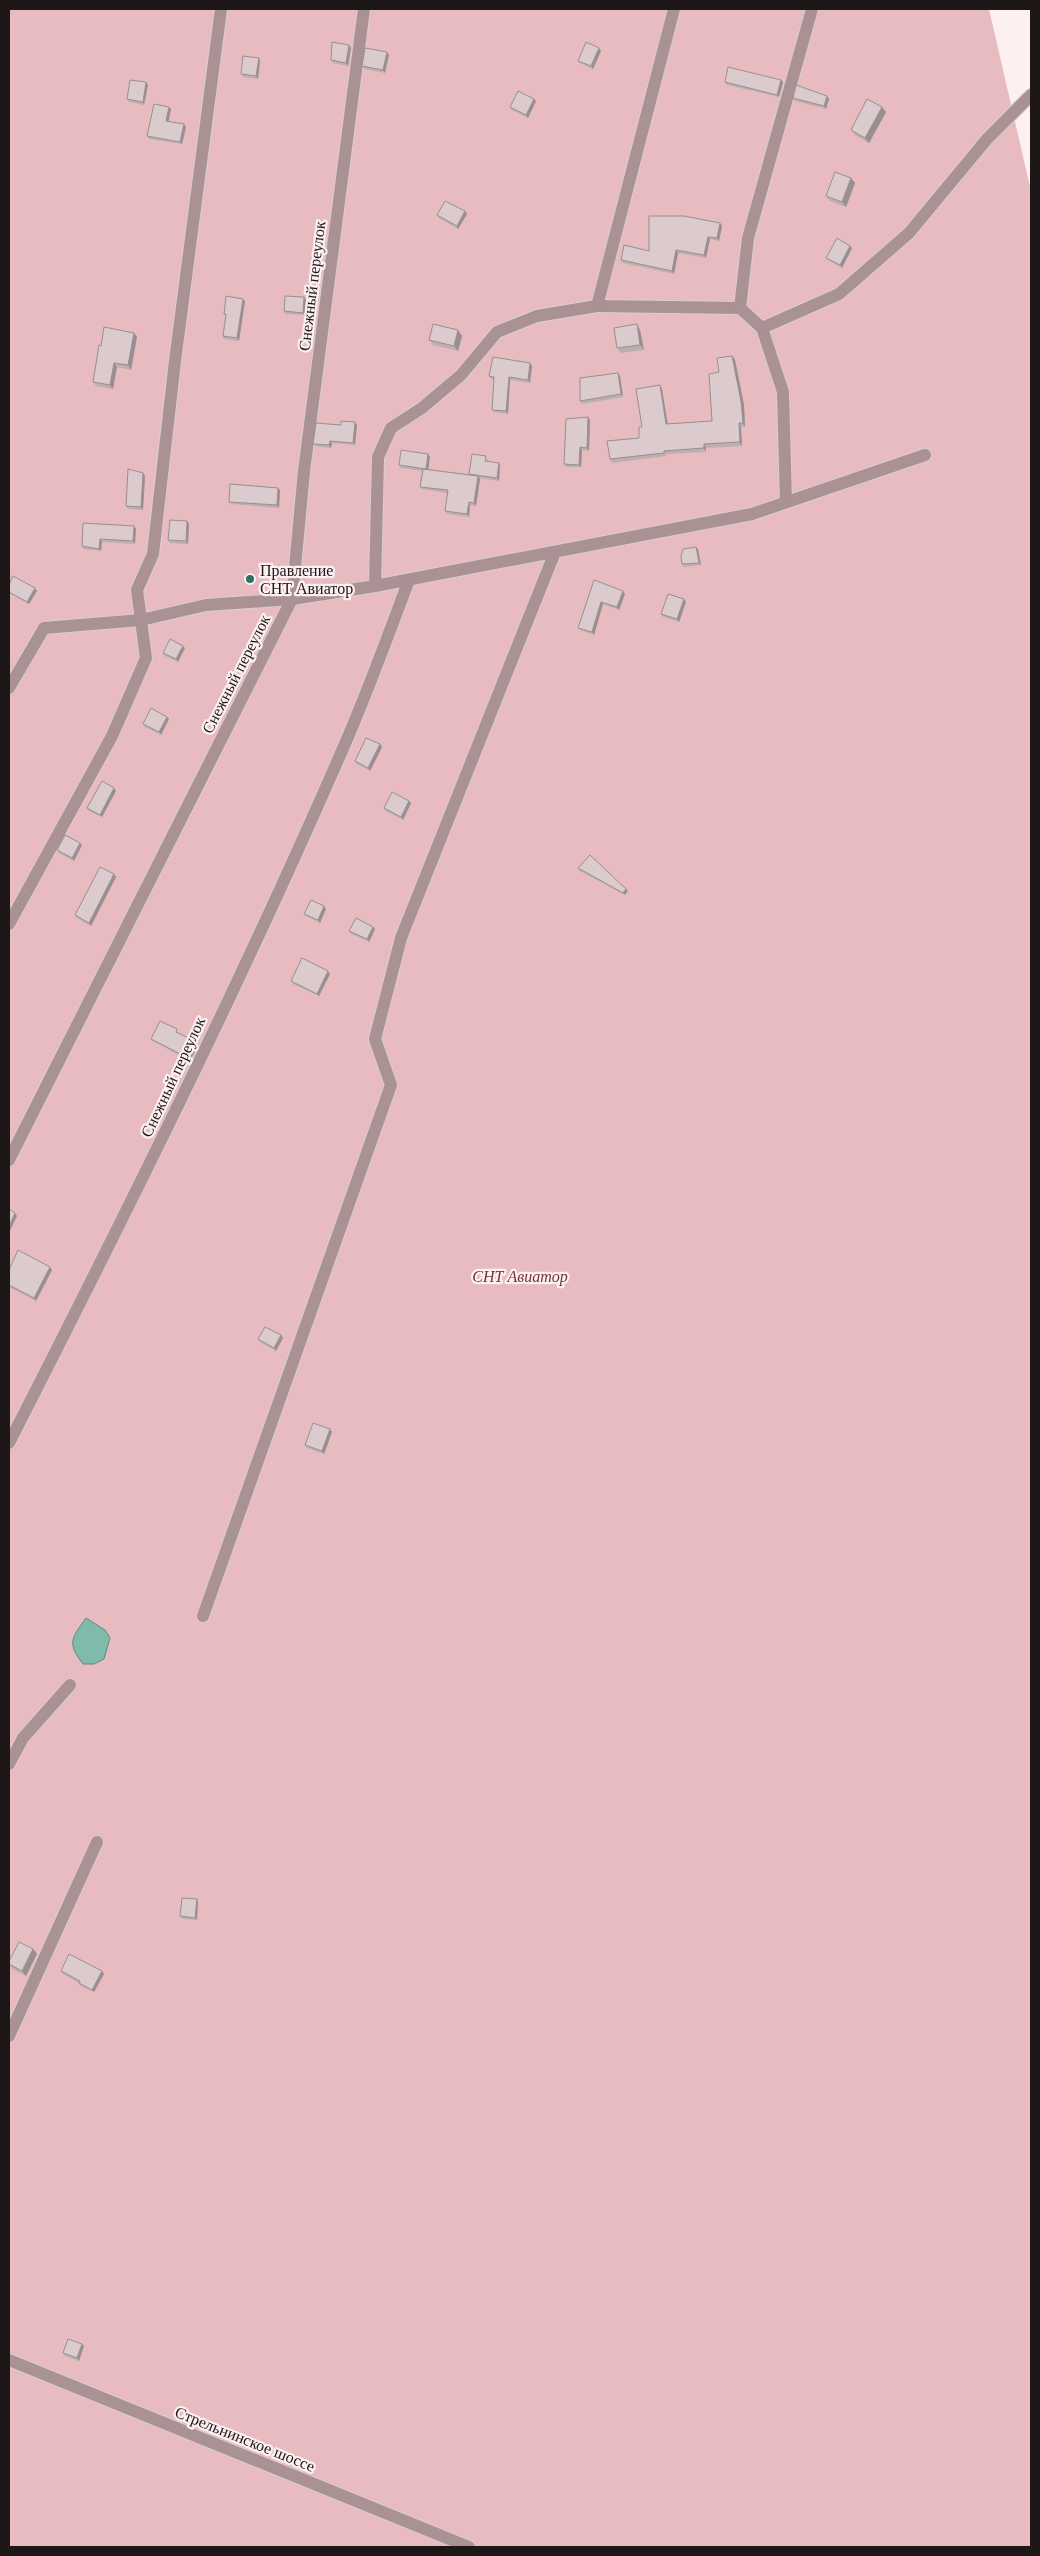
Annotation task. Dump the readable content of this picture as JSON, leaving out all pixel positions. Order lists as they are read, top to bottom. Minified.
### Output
{"streets":{"street":["Снежный переулок","Стрельнинское шоссе"]},"parks":["СНТ Авиатор"],"places":["Правление СНТ Авиатор"]}
